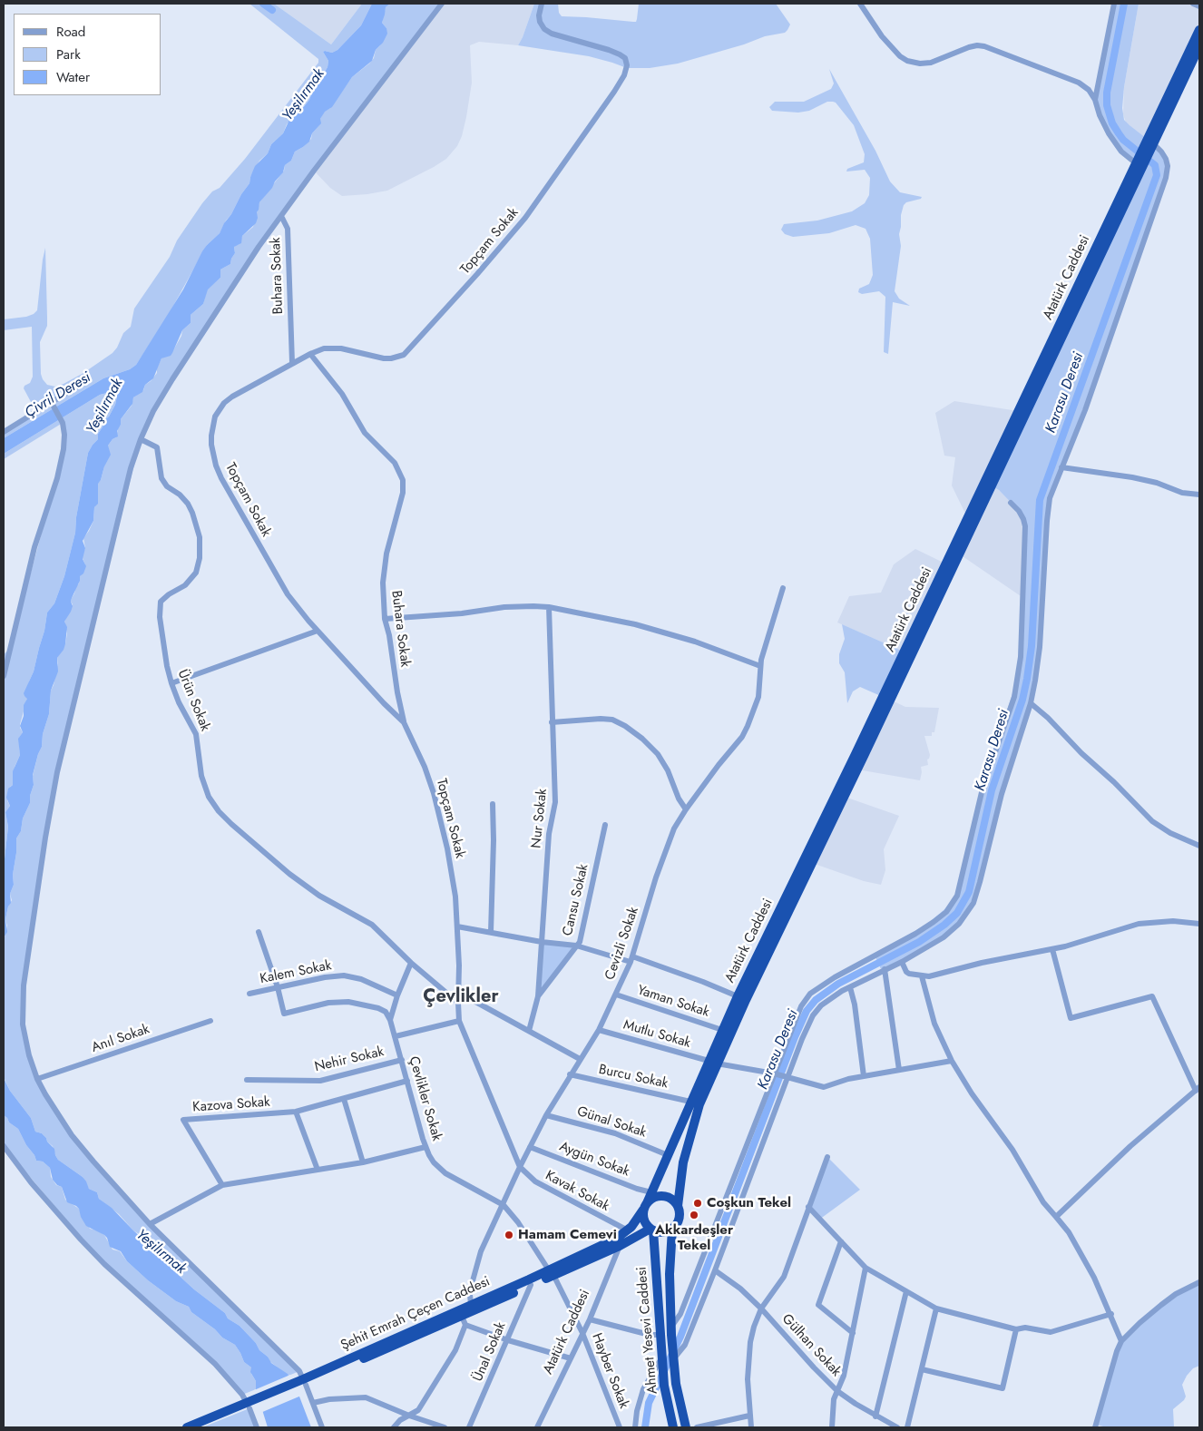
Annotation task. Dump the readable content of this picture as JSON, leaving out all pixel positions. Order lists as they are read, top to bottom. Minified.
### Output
{"streets":{"highway":["Atatürk Caddesi","Şehit Emrah Çeçen Caddesi","Ahmet Yesevi Caddesi"],"street":["Topçam Sokak","Buhara Sokak","Ürün Sokak","Nur Sokak","Cansu Sokak","Cevizli Sokak","Kalem Sokak","Yaman Sokak","Mutlu Sokak","Anıl Sokak","Nehir Sokak","Burcu Sokak","Çevlikler Sokak","Kazova Sokak","Günal Sokak","Aygün Sokak","Kavak Sokak","Gülhan Sokak","Ünal Sokak","Hayber Sokak"]},"crossings":[["Topçam Sokak","Buhara Sokak"],["Topçam Sokak","Ürün Sokak"],["Topçam Sokak","Cevizli Sokak"],["Topçam Sokak","Kavak Sokak"],["Atatürk Caddesi","Yaman Sokak"],["Atatürk Caddesi","Mutlu Sokak"],["Atatürk Caddesi","Burcu Sokak"],["Atatürk Caddesi","Günal Sokak"],["Atatürk Caddesi","Aygün Sokak"],["Atatürk Caddesi","Şehit Emrah Çeçen Caddesi"],["Atatürk Caddesi","Ahmet Yesevi Caddesi"],["Atatürk Caddesi","Hayber Sokak"],["Nur Sokak","Cansu Sokak"],["Cevizli Sokak","Yaman Sokak"],["Cevizli Sokak","Mutlu Sokak"],["Cevizli Sokak","Burcu Sokak"],["Cevizli Sokak","Çevlikler Sokak"],["Cevizli Sokak","Günal Sokak"],["Cevizli Sokak","Aygün Sokak"],["Cevizli Sokak","Kavak Sokak"],["Cevizli Sokak","Şehit Emrah Çeçen Caddesi"],["Cevizli Sokak","Hayber Sokak"],["Nehir Sokak","Çevlikler Sokak"],["Çevlikler Sokak","Kazova Sokak"],["Çevlikler Sokak","Hayber Sokak"],["Kavak Sokak","Şehit Emrah Çeçen Caddesi"],["Şehit Emrah Çeçen Caddesi","Ahmet Yesevi Caddesi"],["Şehit Emrah Çeçen Caddesi","Ünal Sokak"],["Şehit Emrah Çeçen Caddesi","Hayber Sokak"]],"districts":["Çevlikler"],"water":["Yeşilırmak","Karasu Deresi","Çivril Deresi"],"places":["Coşkun Tekel","Akkardeşler Tekel","Hamam Cemevi"],"legend":["Road","Park","Water"]}
